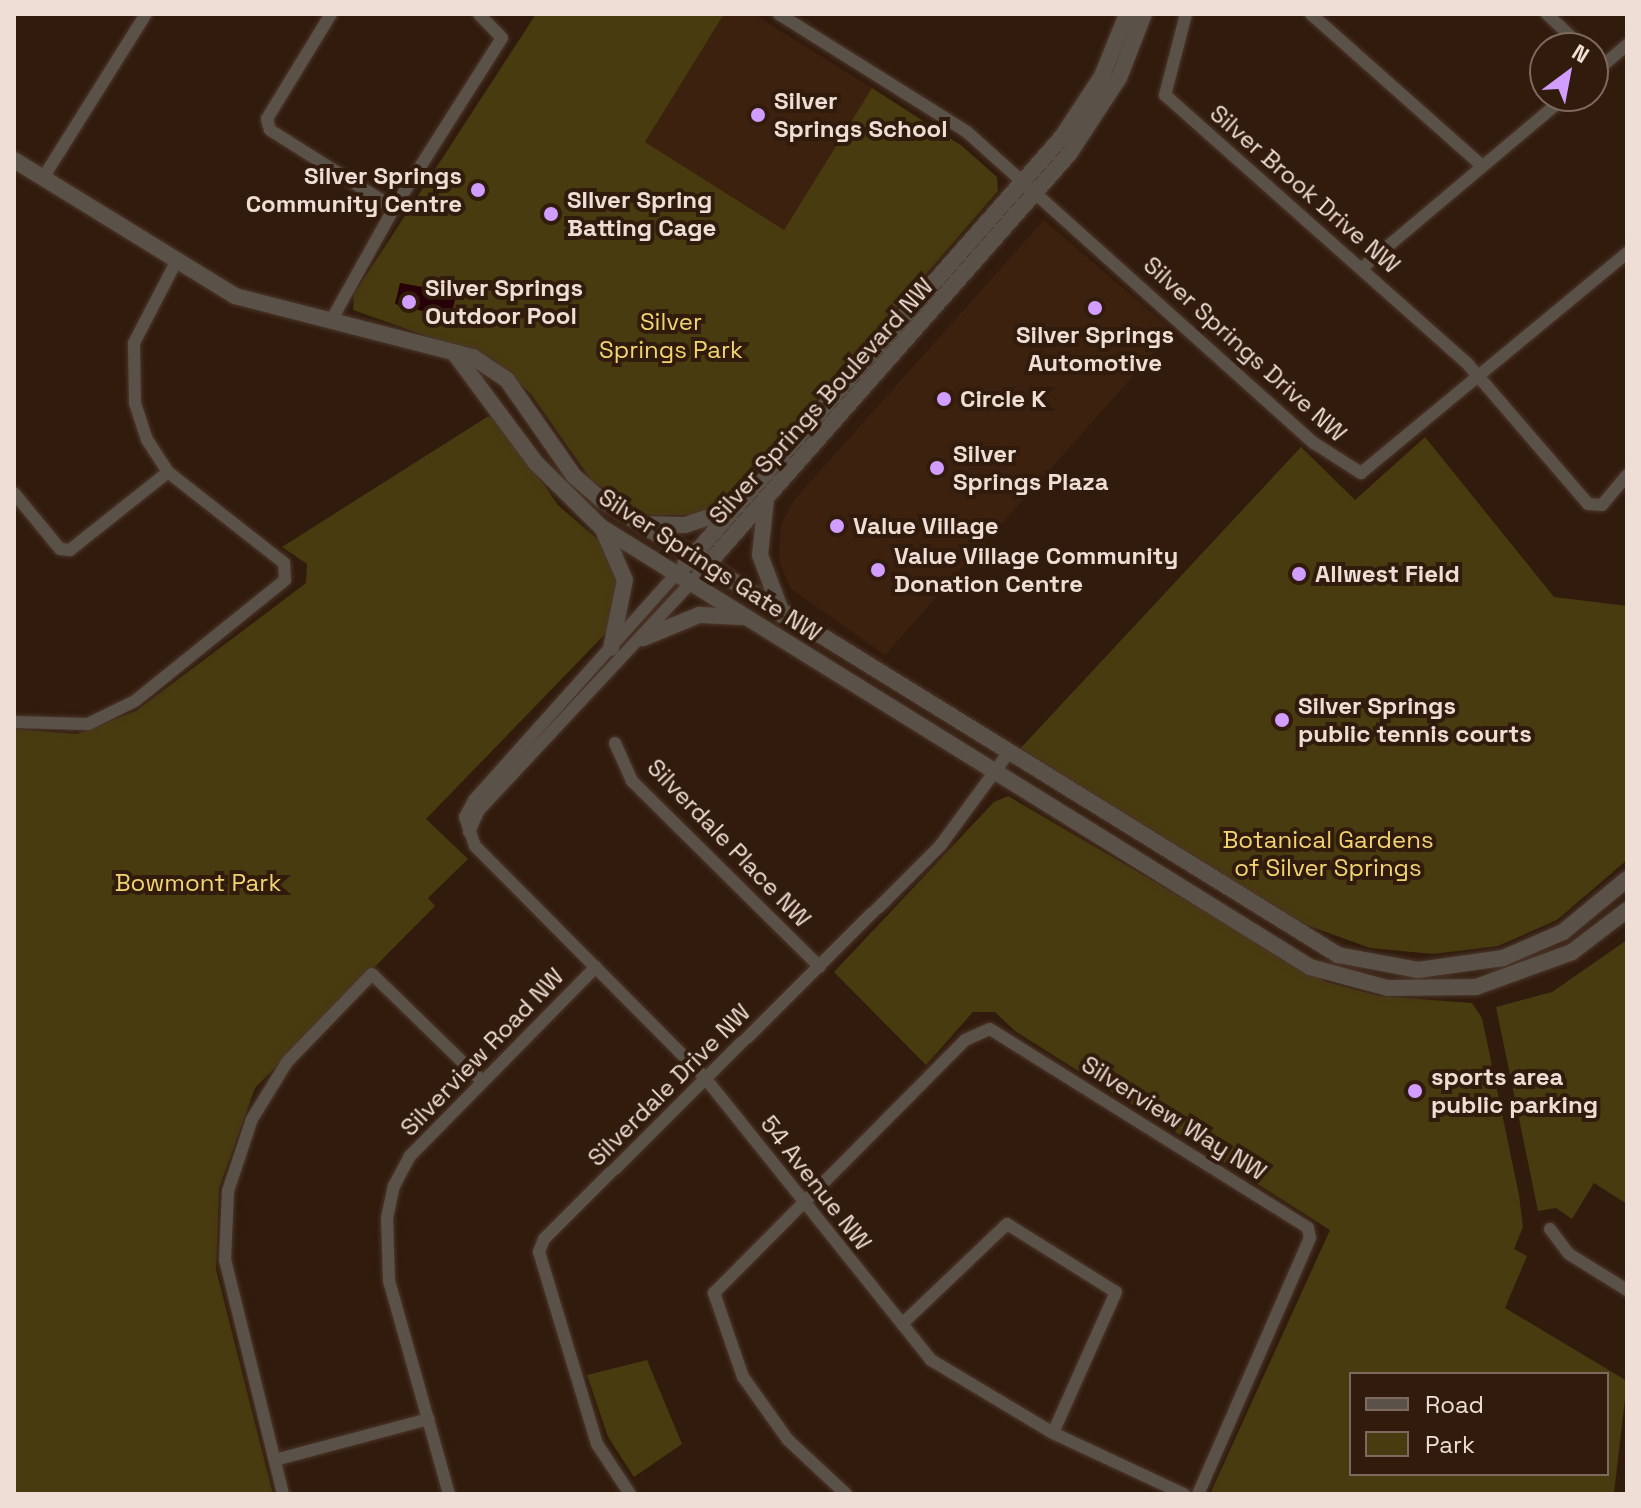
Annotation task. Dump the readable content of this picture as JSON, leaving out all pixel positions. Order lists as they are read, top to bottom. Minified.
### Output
{"streets":{"street":["Silver Brook Drive NW","Silver Springs Drive NW","Silver Springs Boulevard NW","Silver Springs Gate NW","Silverdale Place NW","Silverview Road NW","Silverdale Drive NW","Silverview Way NW","54 Avenue NW"]},"crossings":[["Silver Brook Drive NW","Silver Springs Drive NW"],["Silver Springs Drive NW","Silver Springs Boulevard NW"],["Silver Springs Boulevard NW","Silver Springs Gate NW"],["Silver Springs Boulevard NW","54 Avenue NW"],["Silver Springs Gate NW","Silverdale Drive NW"],["Silverdale Place NW","Silverdale Drive NW"],["Silverview Road NW","54 Avenue NW"],["Silverdale Drive NW","54 Avenue NW"],["Silverview Way NW","54 Avenue NW"]],"parks":["Silver Springs Park","Botanical Gardens of Silver Springs","Bowmont Park"],"places":["Silver Springs School","Silver Springs Community Centre","SIlver Spring Batting Cage","Silver Springs Outdoor Pool","Silver Springs Automotive","Circle K","Silver Springs Plaza","Value Village","Value Village Community Donation Centre","Allwest Field","Silver Springs public tennis courts","sports area public parking"],"legend":["Road","Park"],"north":"top right"}
